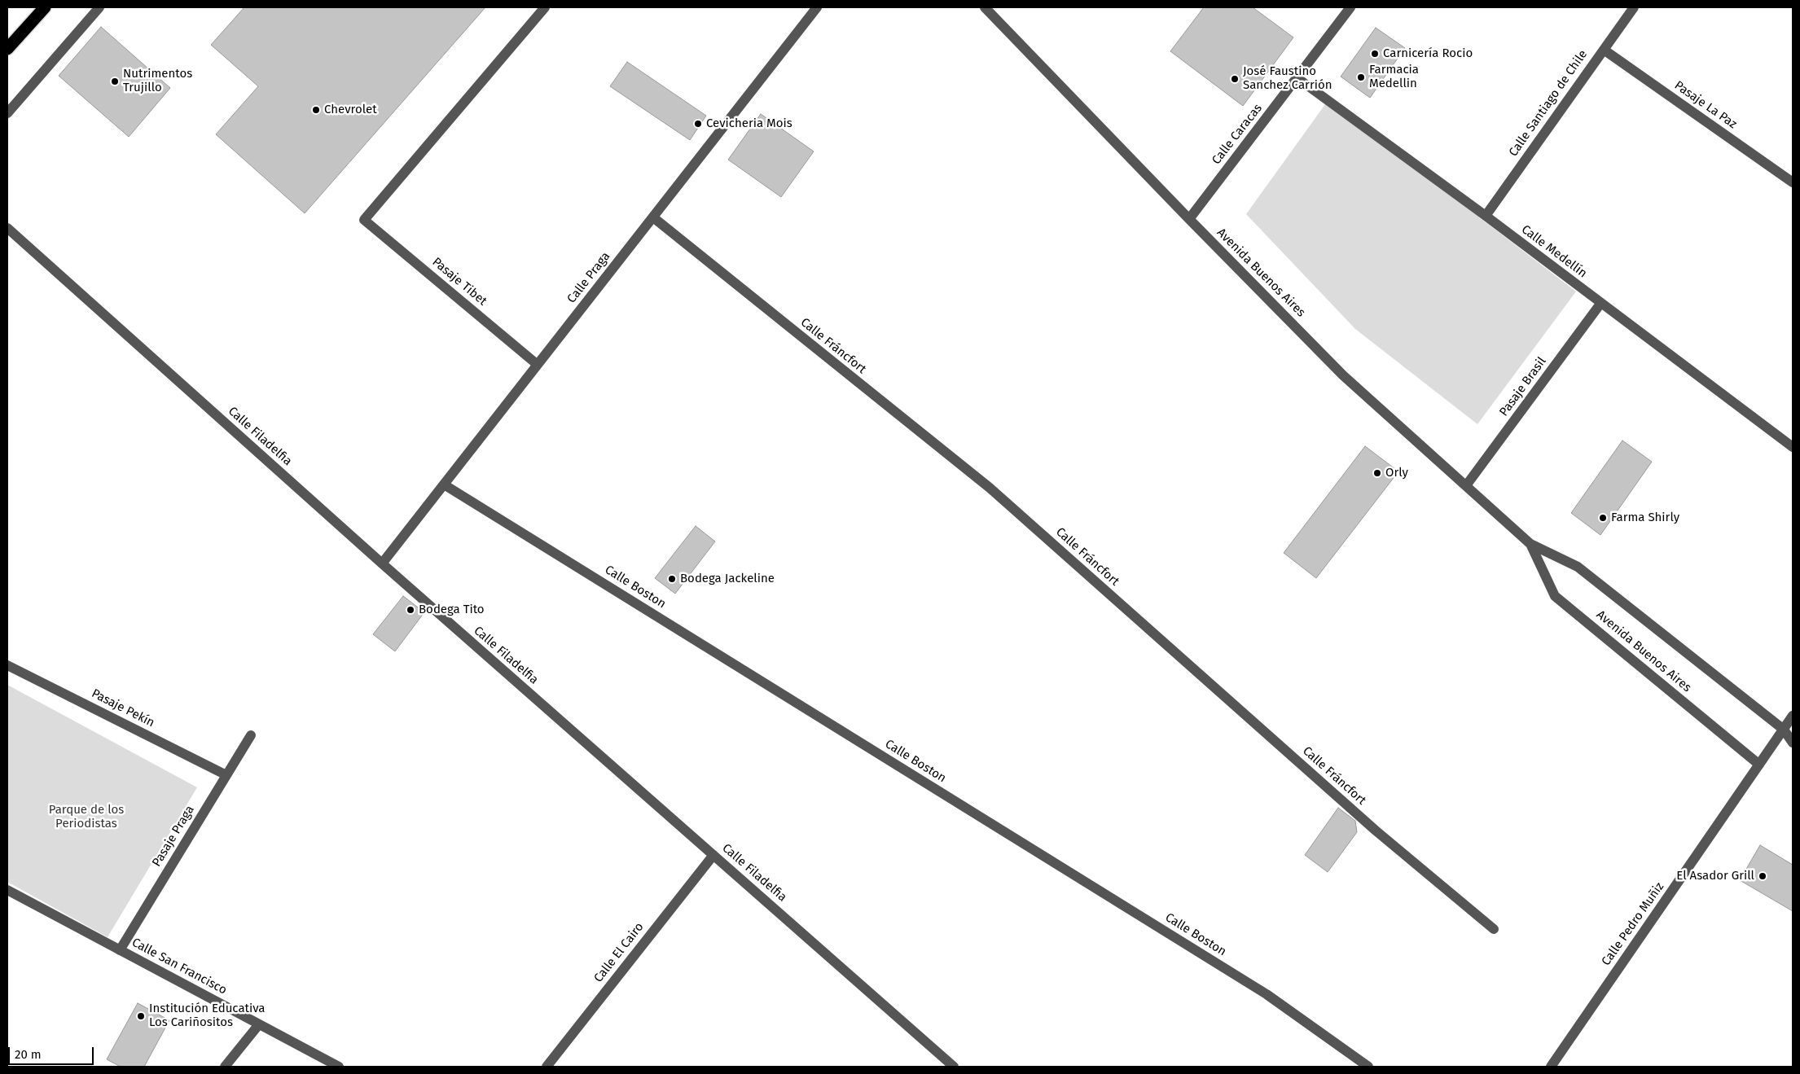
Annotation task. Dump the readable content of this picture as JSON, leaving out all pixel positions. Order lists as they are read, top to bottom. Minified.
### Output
{"streets":{"street":["Calle Santiago de Chile","Pasaje La Paz","Calle Caracas","Calle Medellín","Avenida Buenos Aires","Calle Praga","Pasaje Tibet","Calle Fráncfort","Pasaje Brasil","Calle Filadelfia","Calle Boston","Pasaje Pekín","Pasaje Praga","Calle Pedro Muñiz","Calle El Cairo","Calle San Francisco"]},"crossings":[["Calle Santiago de Chile","Pasaje La Paz"],["Calle Santiago de Chile","Calle Medellín"],["Calle Caracas","Calle Medellín"],["Calle Caracas","Avenida Buenos Aires"],["Calle Medellín","Pasaje Brasil"],["Avenida Buenos Aires","Pasaje Brasil"],["Avenida Buenos Aires","Calle Pedro Muñiz"],["Calle Praga","Pasaje Tibet"],["Calle Praga","Calle Fráncfort"],["Calle Praga","Calle Filadelfia"],["Calle Praga","Calle Boston"],["Calle Filadelfia","Calle El Cairo"],["Pasaje Pekín","Pasaje Praga"],["Pasaje Praga","Calle San Francisco"]],"parks":["Parque de los Periodistas"],"places":["Carnicería Rocio","Farmacia Medellin","José Faustino Sanchez Carrión","Nutrimentos Trujillo","Chevrolet","Cevicheria Mois","Orly","Farma Shirly","Bodega Jackeline","Bodega Tito","El Asador Grill","Institución Educativa Los Cariñositos"],"scale_bar":"20 m"}
